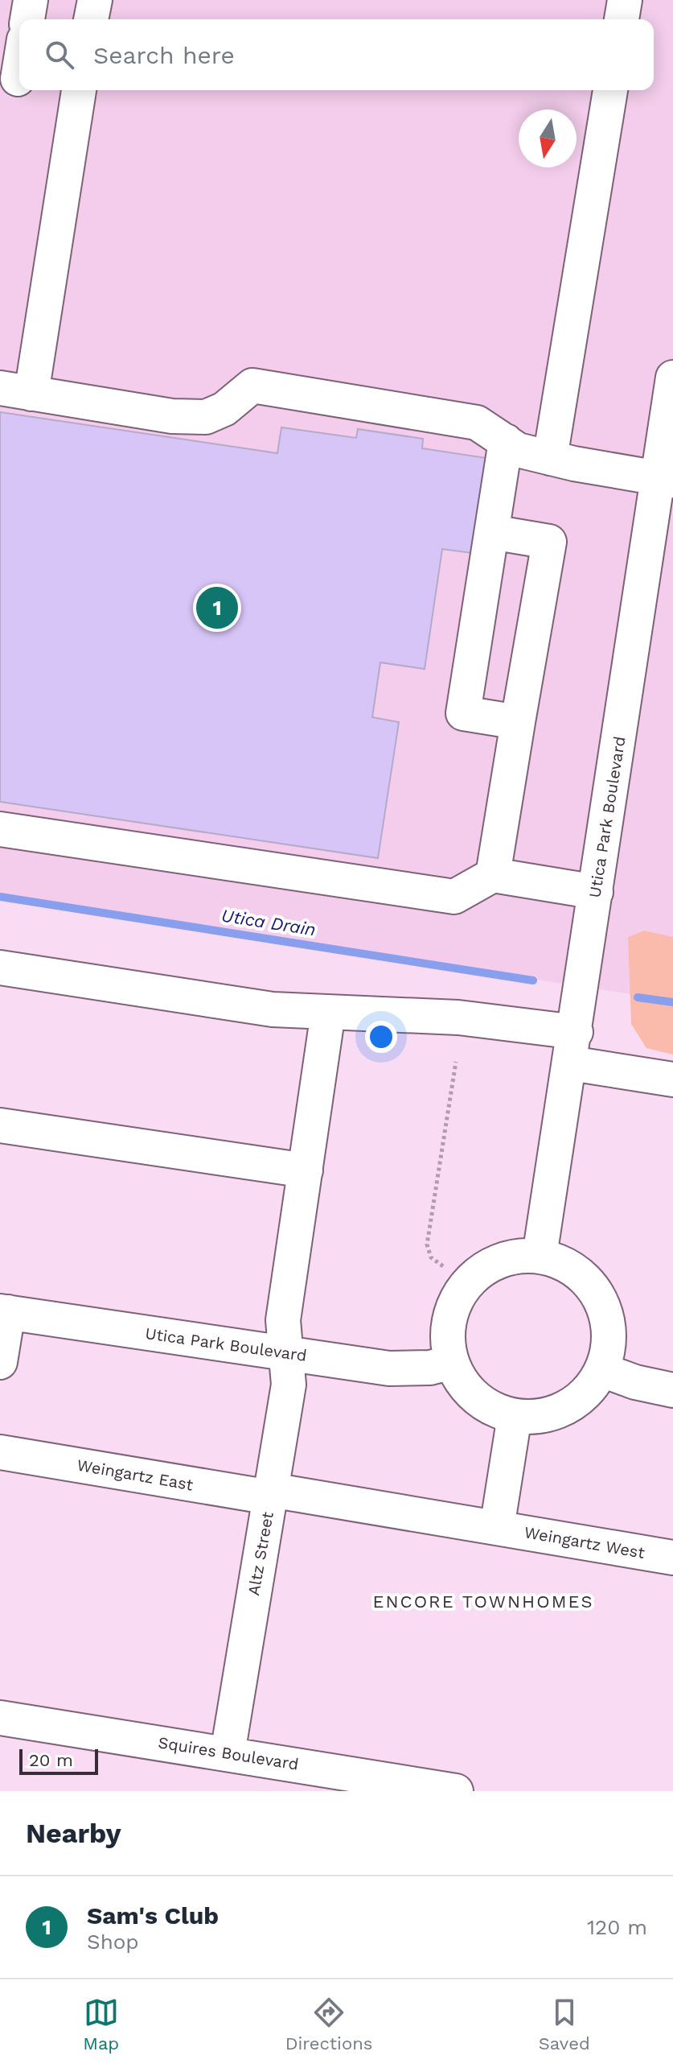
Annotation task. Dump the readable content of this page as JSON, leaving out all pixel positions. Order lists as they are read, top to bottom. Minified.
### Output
{"streets":{"street":["Utica Park Boulevard","Weingartz East","Weingartz West","Altz Street","Squires Boulevard"]},"crossings":[["Utica Park Boulevard","Altz Street"],["Weingartz East","Weingartz West"],["Weingartz East","Altz Street"],["Altz Street","Squires Boulevard"]],"districts":["ENCORE TOWNHOMES"],"water":["Utica Drain"],"scale_bar":"20 m","north":"bottom","page":{"search":"Search here","pins":"1","scale":"20 m","heading":"Nearby","list":[{"mark":"1","name":"Sam's Club","note":"Shop","value":"120 m"}],"nav":["Map","Directions","Saved"]}}
